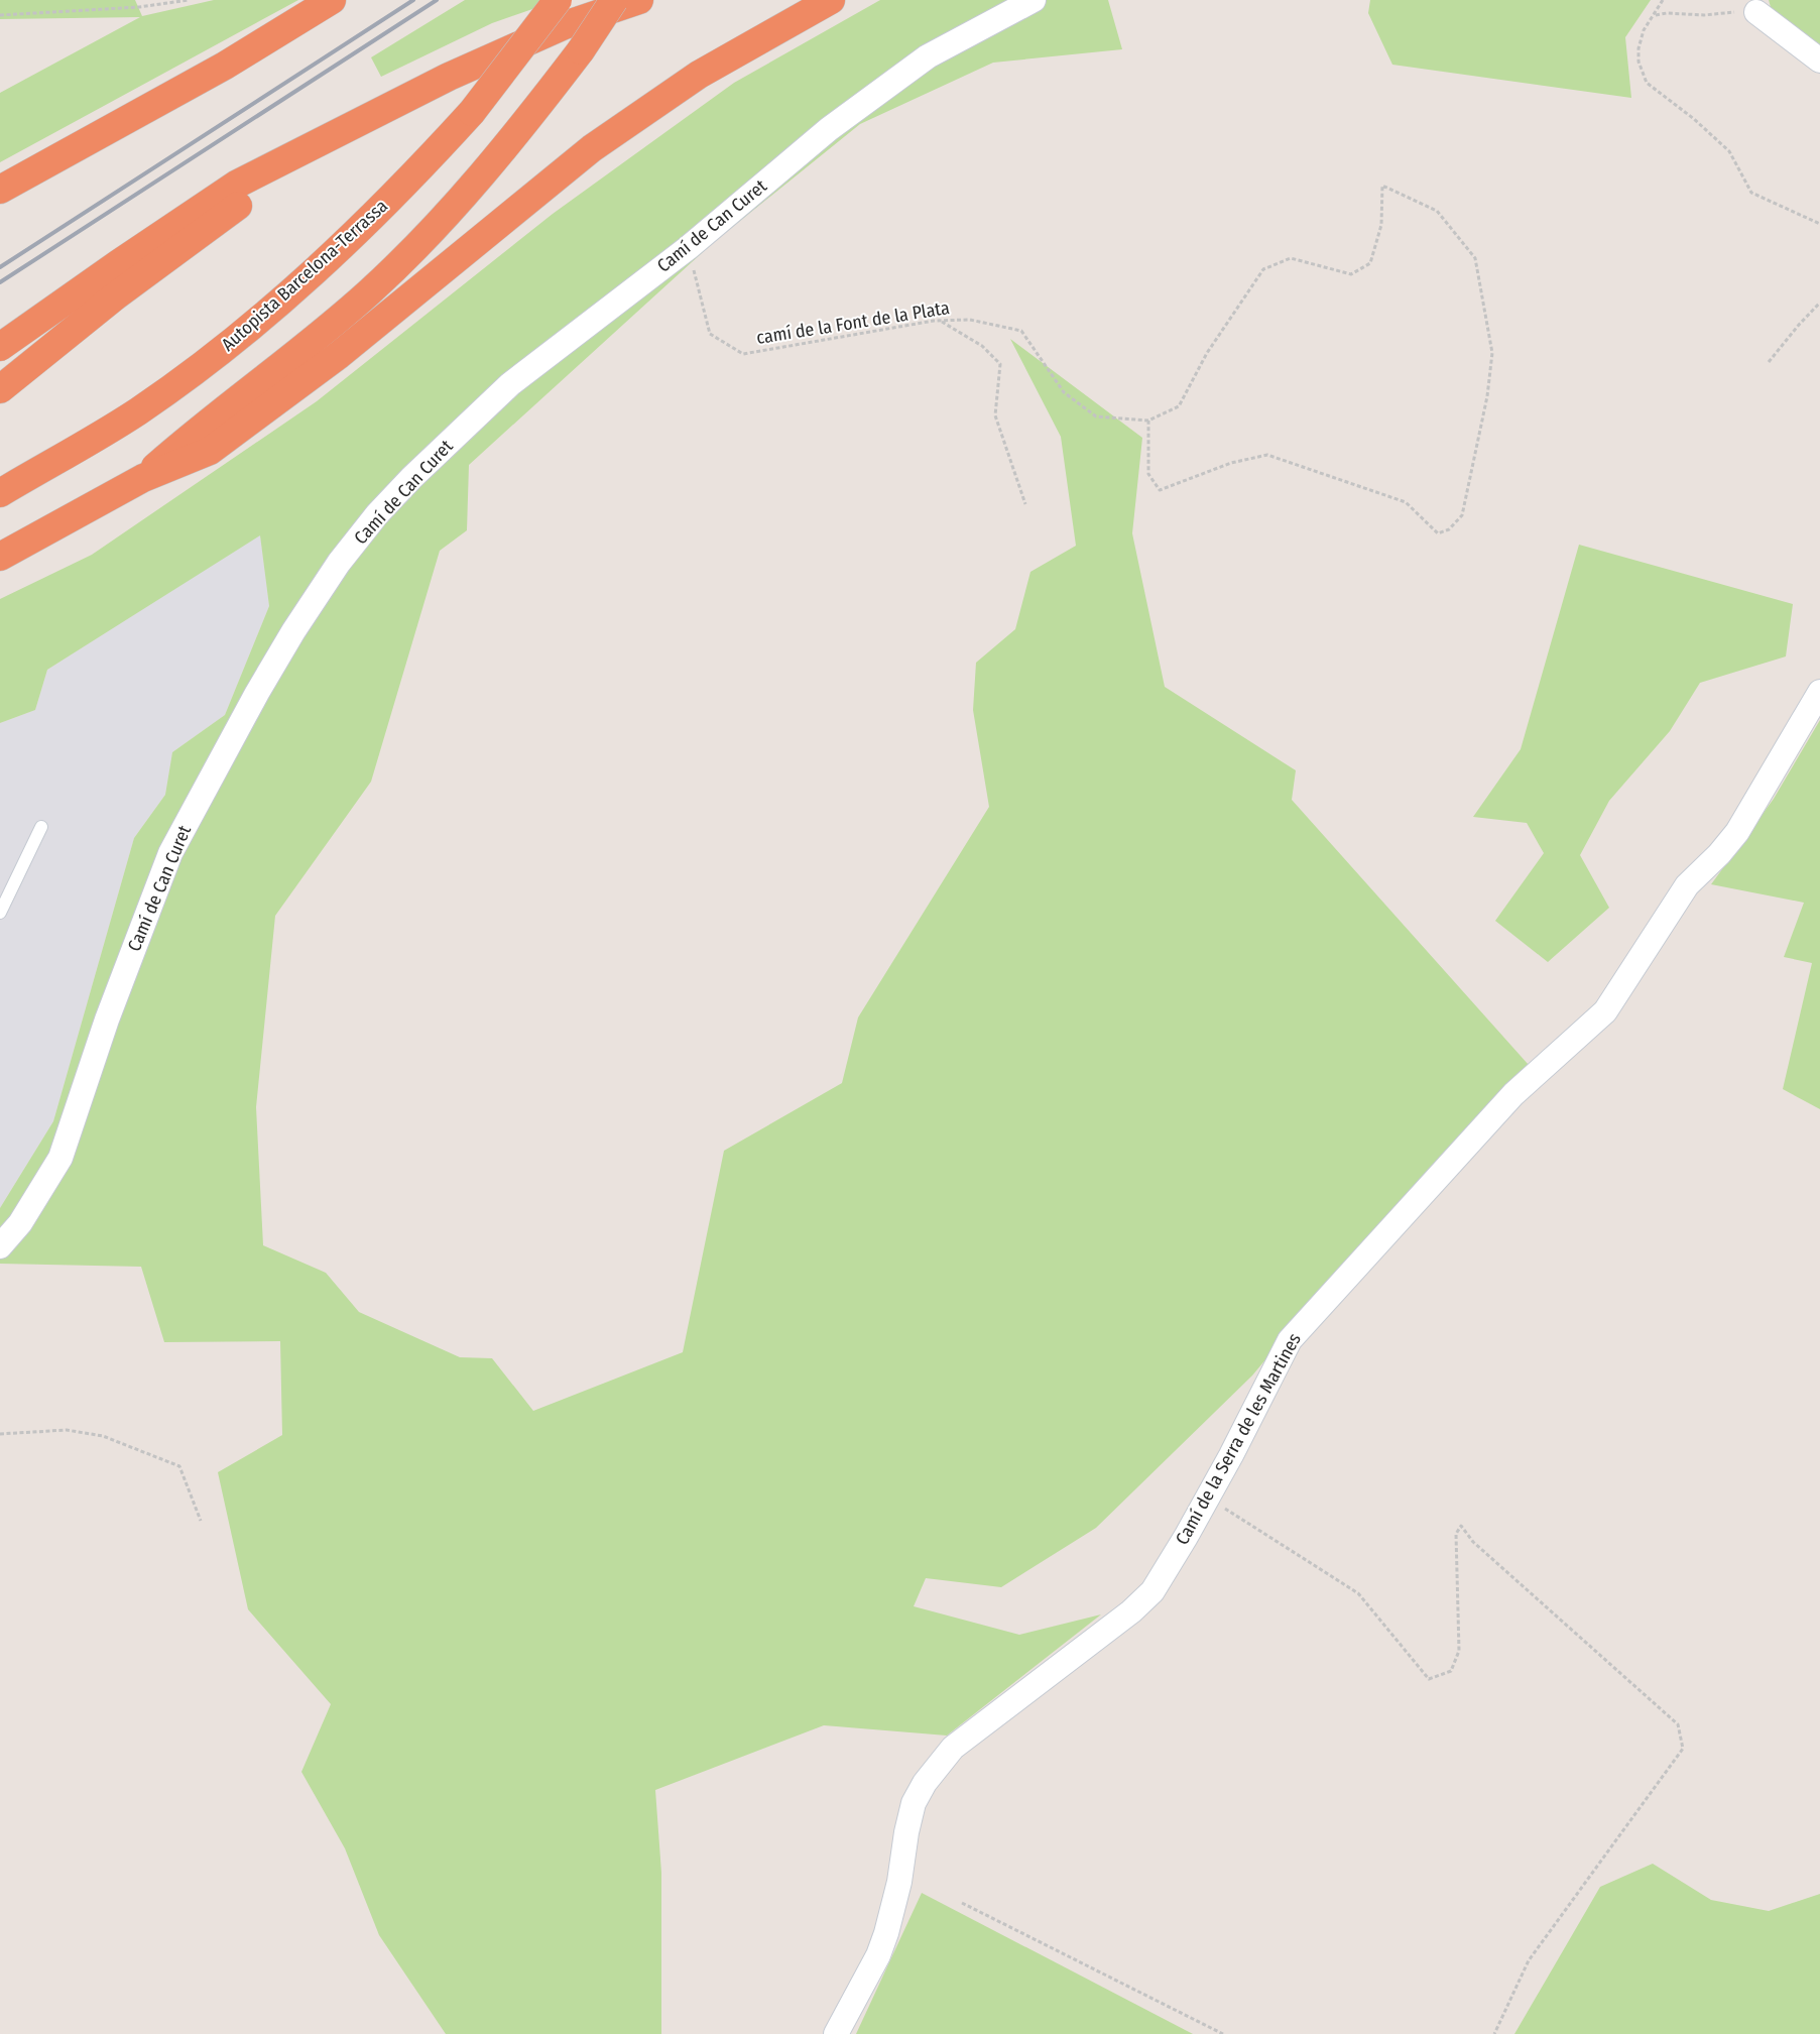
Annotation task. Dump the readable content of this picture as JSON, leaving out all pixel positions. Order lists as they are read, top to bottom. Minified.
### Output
{"streets":{"highway":["Autopista Barcelona-Terrassa"],"street":["Camí de Can Curet","Camí de la Serra de les Martines"],"path":["camí de la Font de la Plata"]},"crossings":[["Camí de Can Curet","camí de la Font de la Plata"]]}
